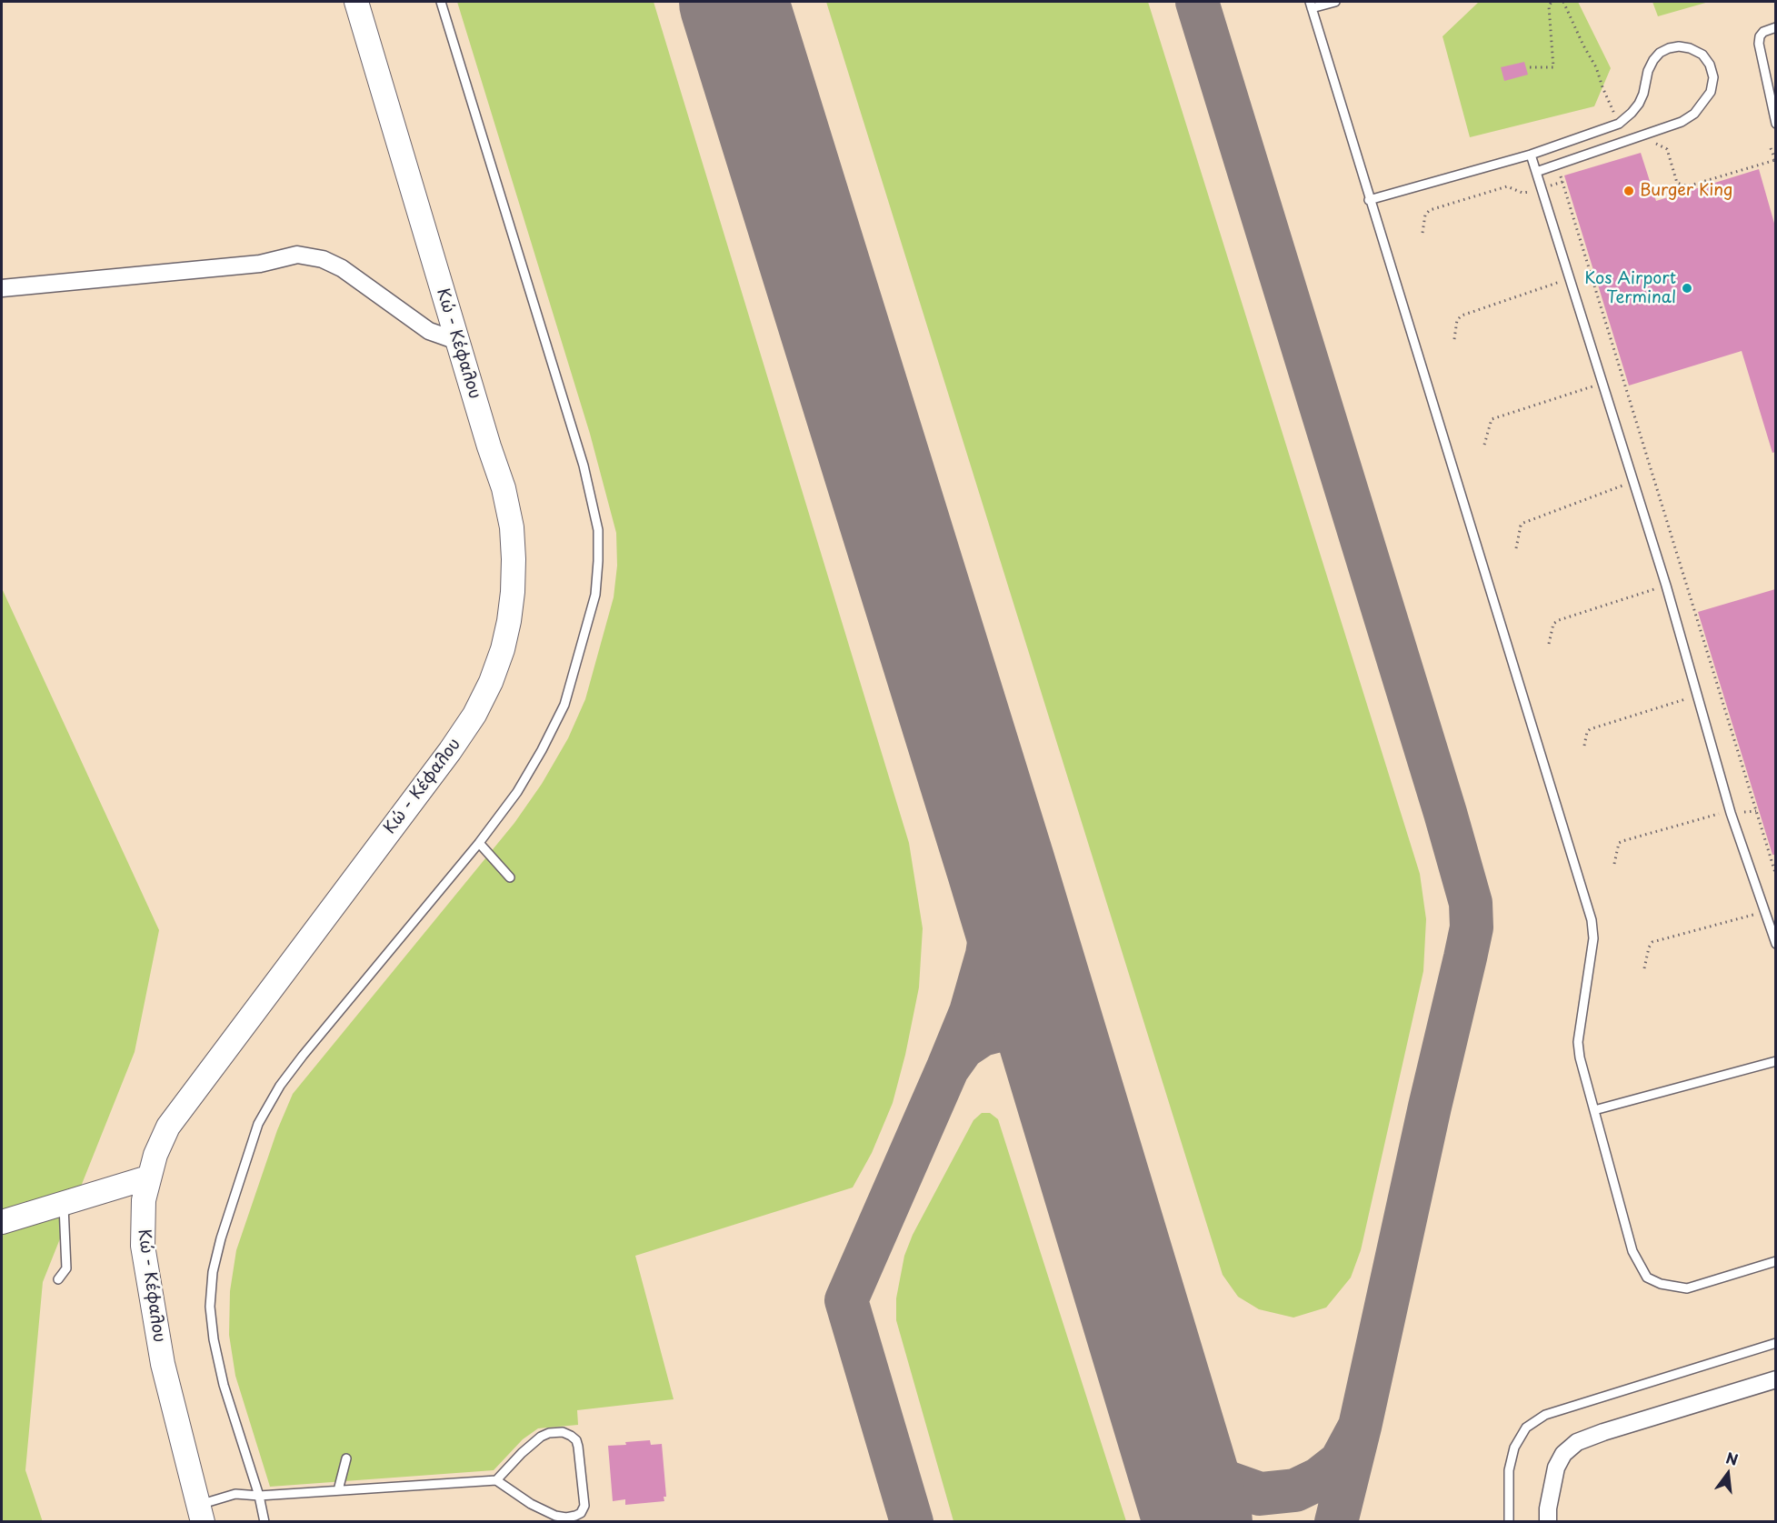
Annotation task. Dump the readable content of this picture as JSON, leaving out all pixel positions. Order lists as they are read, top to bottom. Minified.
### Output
{"streets":{"main road":["Κώ - Κέφαλου"]},"places":["Burger King","Kos Airport Terminal"],"north":"top"}
